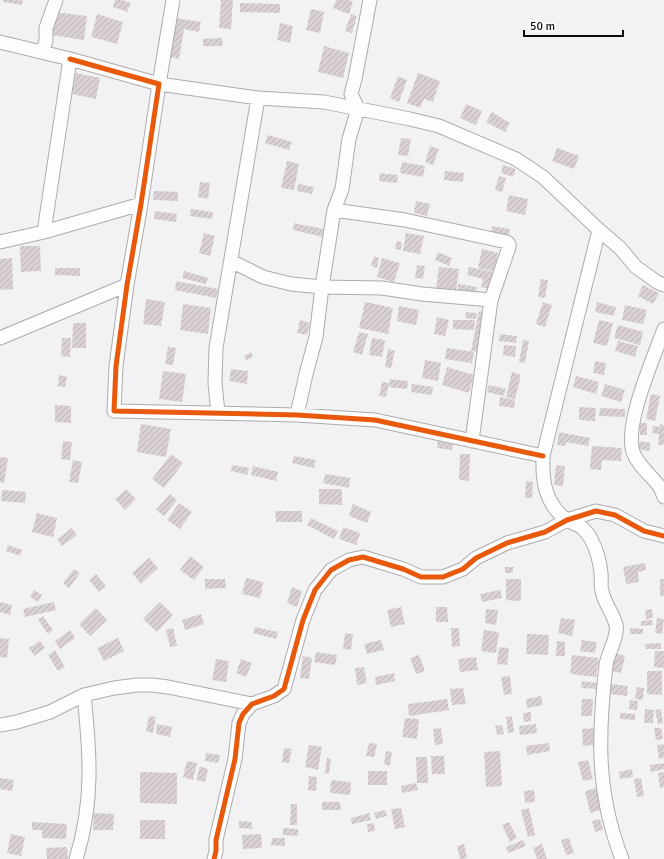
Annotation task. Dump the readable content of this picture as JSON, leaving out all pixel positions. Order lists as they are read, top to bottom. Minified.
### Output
{"scale_bar":"50 m"}
